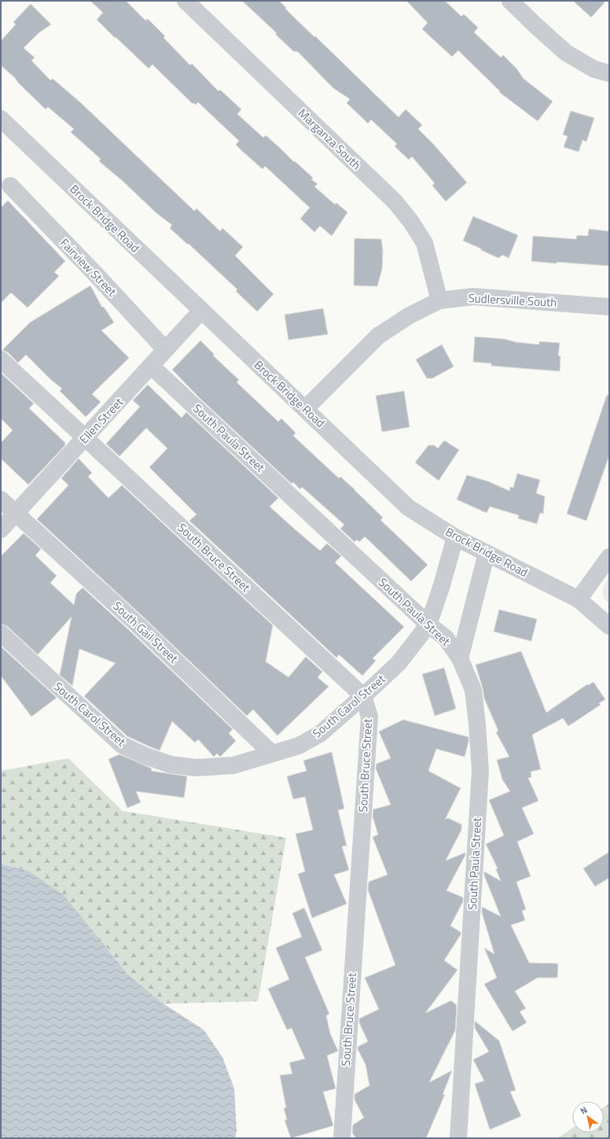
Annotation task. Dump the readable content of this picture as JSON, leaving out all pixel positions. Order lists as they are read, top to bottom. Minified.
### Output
{"streets":{"street":["Marganza South","Brock Bridge Road","Fairview Street","Sudlersville South","Ellen Street","South Paula Street","South Bruce Street","South Gail Street","South Carol Street"]},"crossings":[["Marganza South","Sudlersville South"],["Brock Bridge Road","Sudlersville South"],["Brock Bridge Road","Ellen Street"],["Brock Bridge Road","South Carol Street"],["Fairview Street","Ellen Street"],["Ellen Street","South Paula Street"],["Ellen Street","South Bruce Street"],["Ellen Street","South Gail Street"],["South Paula Street","South Carol Street"],["South Bruce Street","South Carol Street"],["South Gail Street","South Carol Street"]],"north":"top left"}
